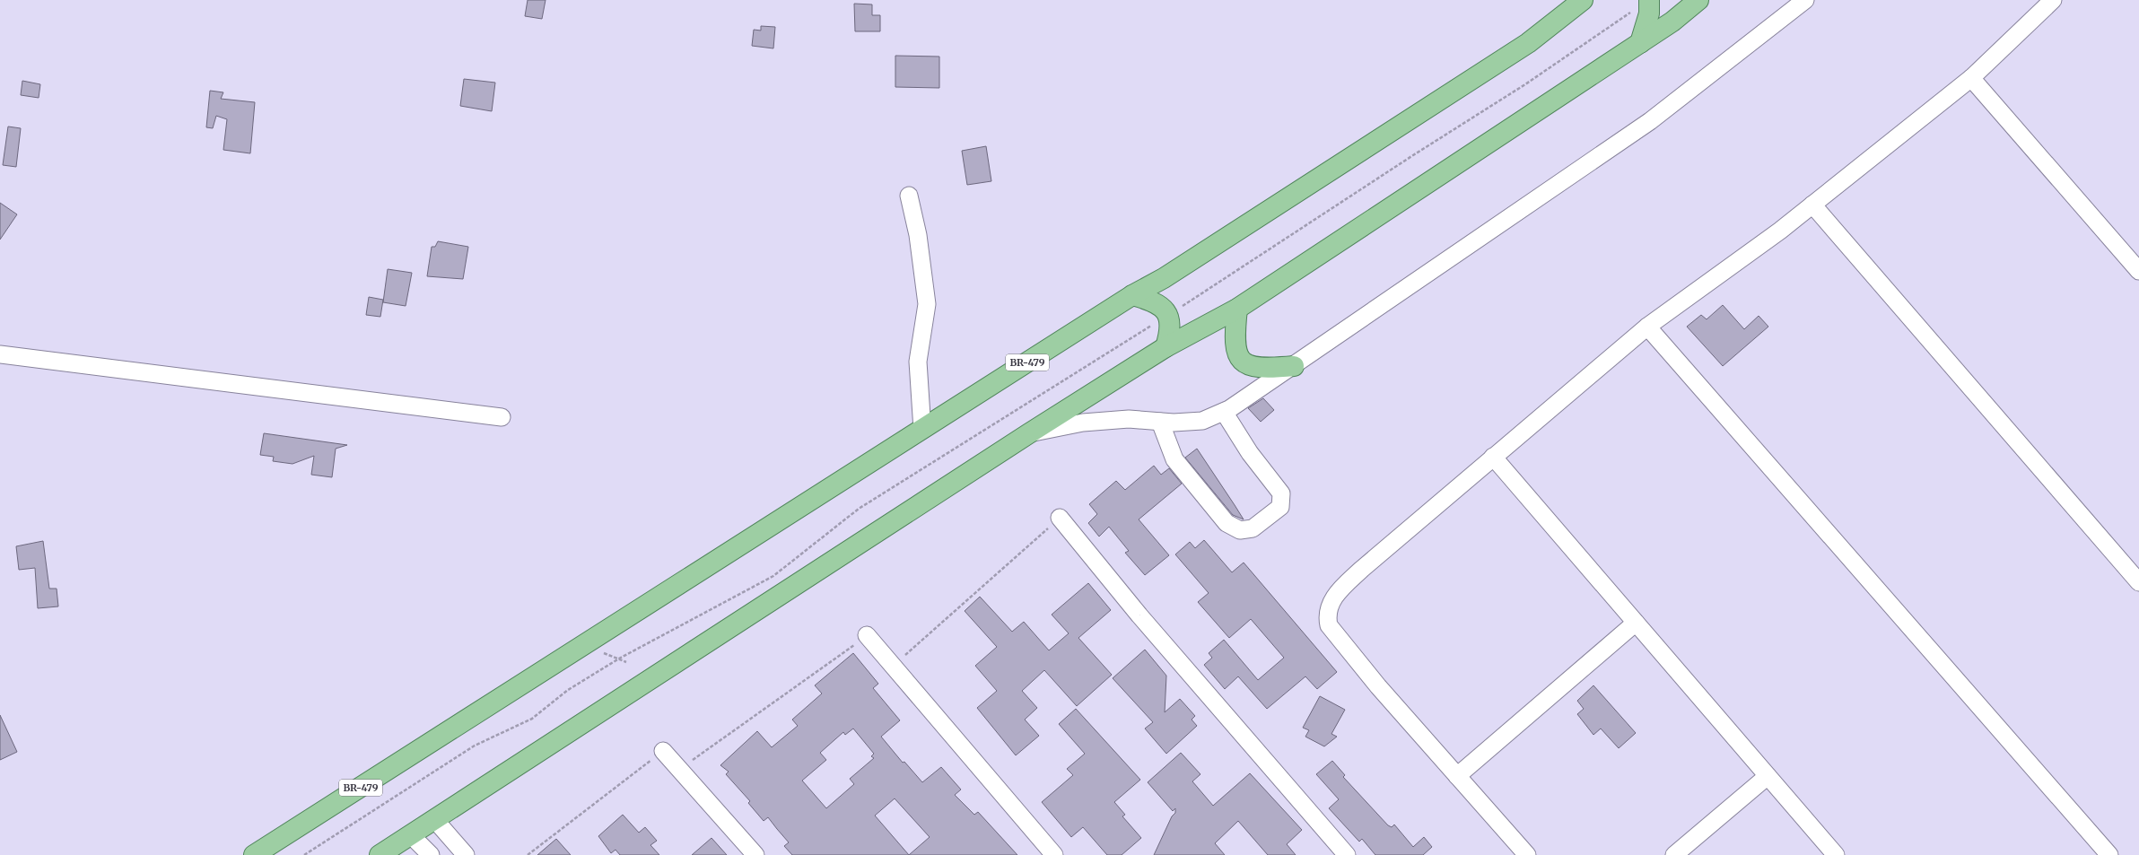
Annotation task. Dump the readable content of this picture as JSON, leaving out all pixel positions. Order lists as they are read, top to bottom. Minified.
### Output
{"streets":{"main road":["BR-479"]}}
